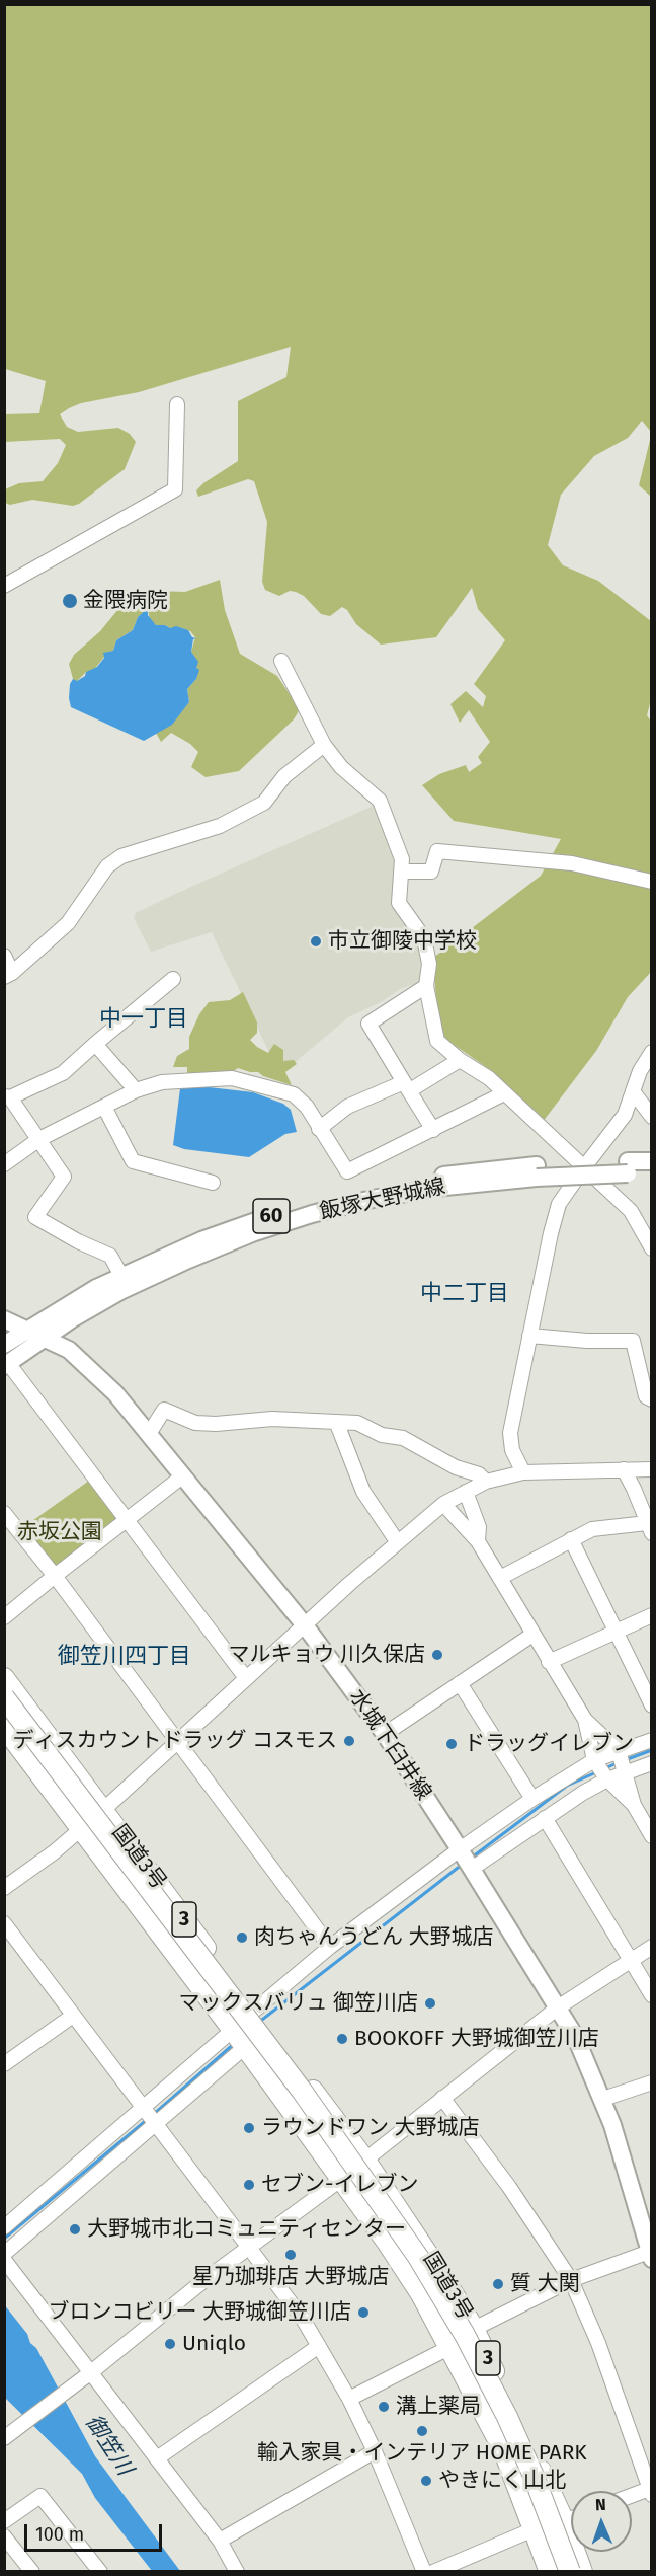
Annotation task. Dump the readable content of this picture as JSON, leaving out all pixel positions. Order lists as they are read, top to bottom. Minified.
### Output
{"streets":{"highway":["国道3号","3"],"main road":["飯塚大野城線","60","水城下臼井線"]},"crossings":[["飯塚大野城線","水城下臼井線"]],"districts":["中一丁目","中二丁目","御笠川四丁目"],"water":["御笠川"],"parks":["赤坂公園"],"places":["金隈病院","市立御陵中学校","マルキョウ 川久保店","ディスカウントドラッグ コスモス","ドラッグイレブン","肉ちゃんうどん 大野城店","マックスバリュ 御笠川店","BOOKOFF 大野城御笠川店","ラウンドワン 大野城店","セブン-イレブン","大野城市北コミュニティセンター","星乃珈琲店 大野城店","質 大関","ブロンコビリー 大野城御笠川店","Uniqlo","溝上薬局","輸入家具・インテリア HOME PARK","やきにく山北"],"scale_bar":"100 m","north":"top"}
